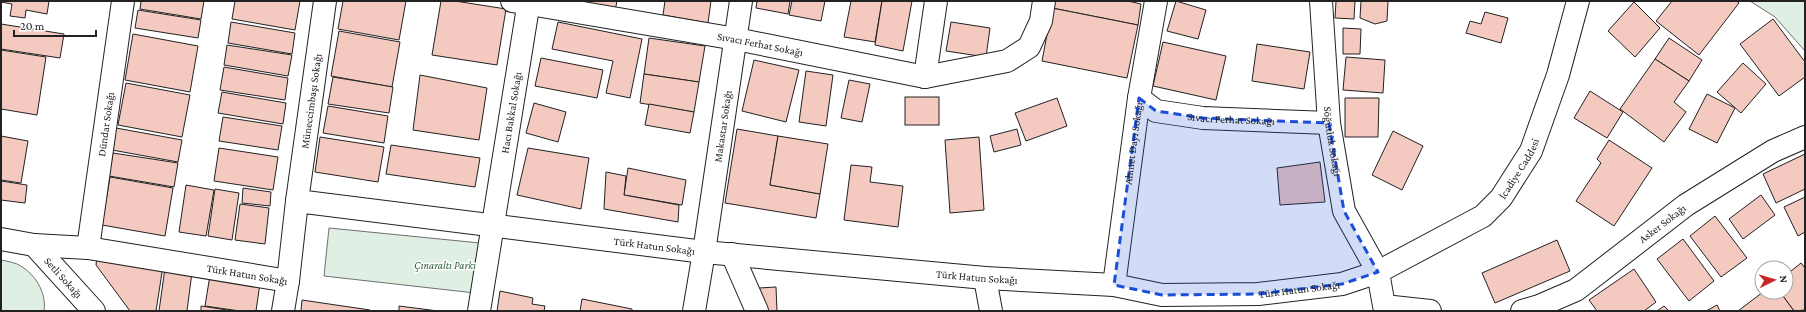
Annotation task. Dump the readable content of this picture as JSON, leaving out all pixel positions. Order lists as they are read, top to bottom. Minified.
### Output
{"streets":{"street":["Sıvacı Ferhat Sokağı","Müneccimbaşı Sokağı","Hacı Bakkal Sokağı","Dündar Sokağı","Makastar Sokağı","Söğütlük Sokağı","Ahmet Dayı Sokağı","İcadiye Caddesi","Asker Sokağı","Türk Hatun Sokağı","Setli Sokağı"]},"crossings":[["Sıvacı Ferhat Sokağı","Hacı Bakkal Sokağı"],["Sıvacı Ferhat Sokağı","Makastar Sokağı"],["Sıvacı Ferhat Sokağı","Söğütlük Sokağı"],["Sıvacı Ferhat Sokağı","Ahmet Dayı Sokağı"],["Müneccimbaşı Sokağı","Türk Hatun Sokağı"],["Hacı Bakkal Sokağı","Türk Hatun Sokağı"],["Dündar Sokağı","Türk Hatun Sokağı"],["Makastar Sokağı","Türk Hatun Sokağı"],["Söğütlük Sokağı","İcadiye Caddesi"],["Söğütlük Sokağı","Türk Hatun Sokağı"],["Ahmet Dayı Sokağı","Türk Hatun Sokağı"],["İcadiye Caddesi","Türk Hatun Sokağı"],["Türk Hatun Sokağı","Setli Sokağı"]],"parks":["Çınaraltı Parkı"],"scale_bar":"20 m","north":"right"}
